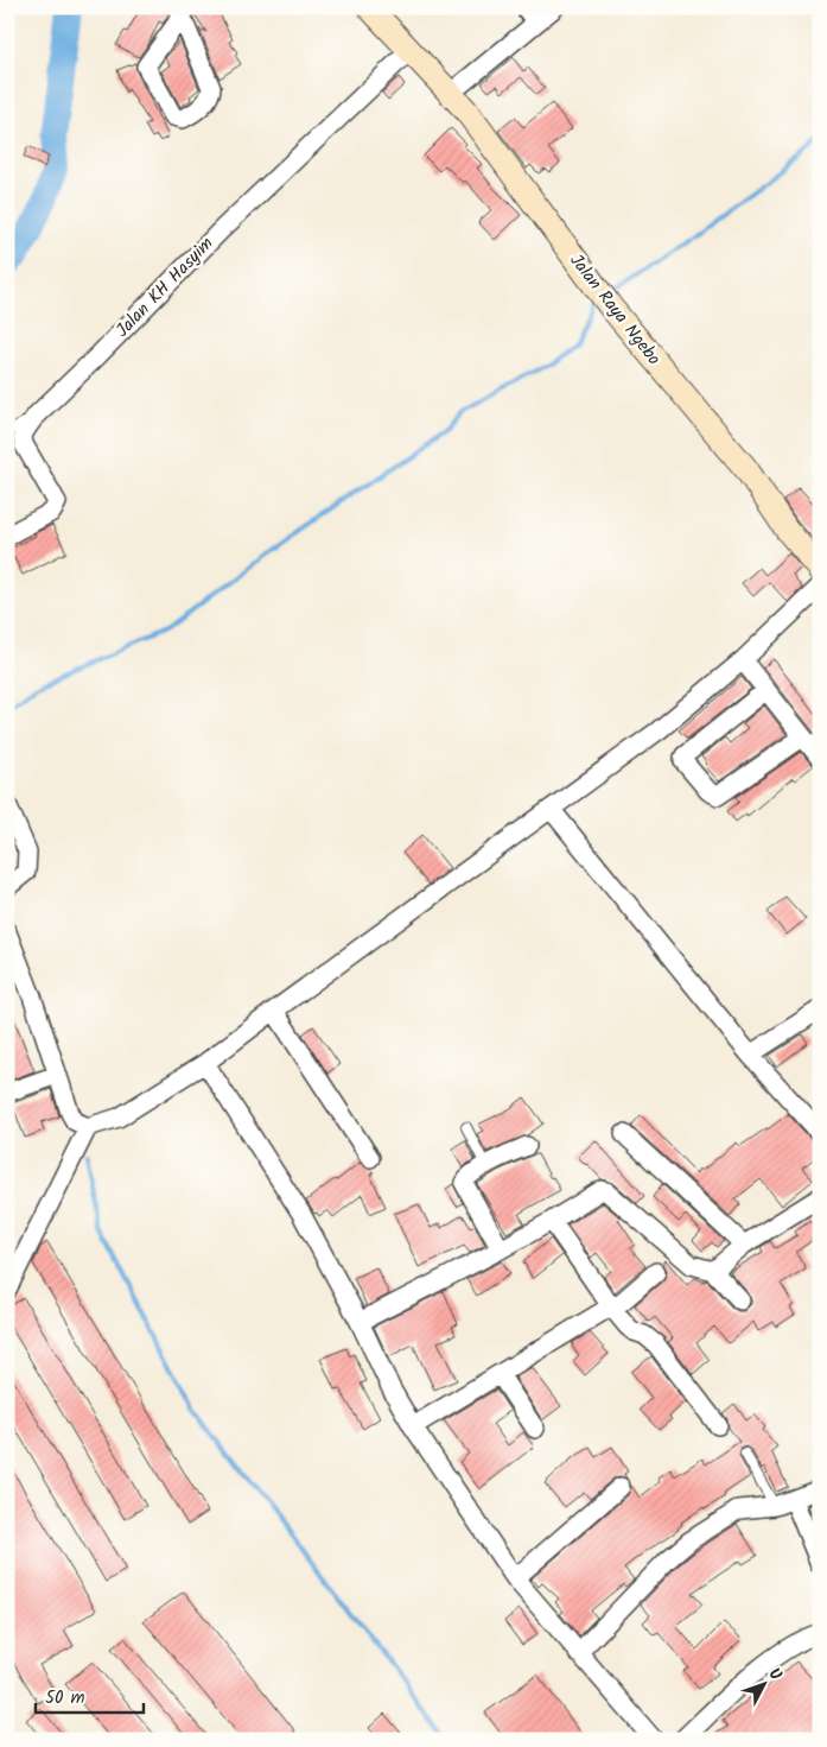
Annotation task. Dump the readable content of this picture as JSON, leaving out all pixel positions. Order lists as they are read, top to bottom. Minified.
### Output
{"streets":{"street":["Jalan KH Hasyim","Jalan Raya Ngebo"]},"crossings":[["Jalan KH Hasyim","Jalan Raya Ngebo"]],"scale_bar":"50 m","north":"top right"}
